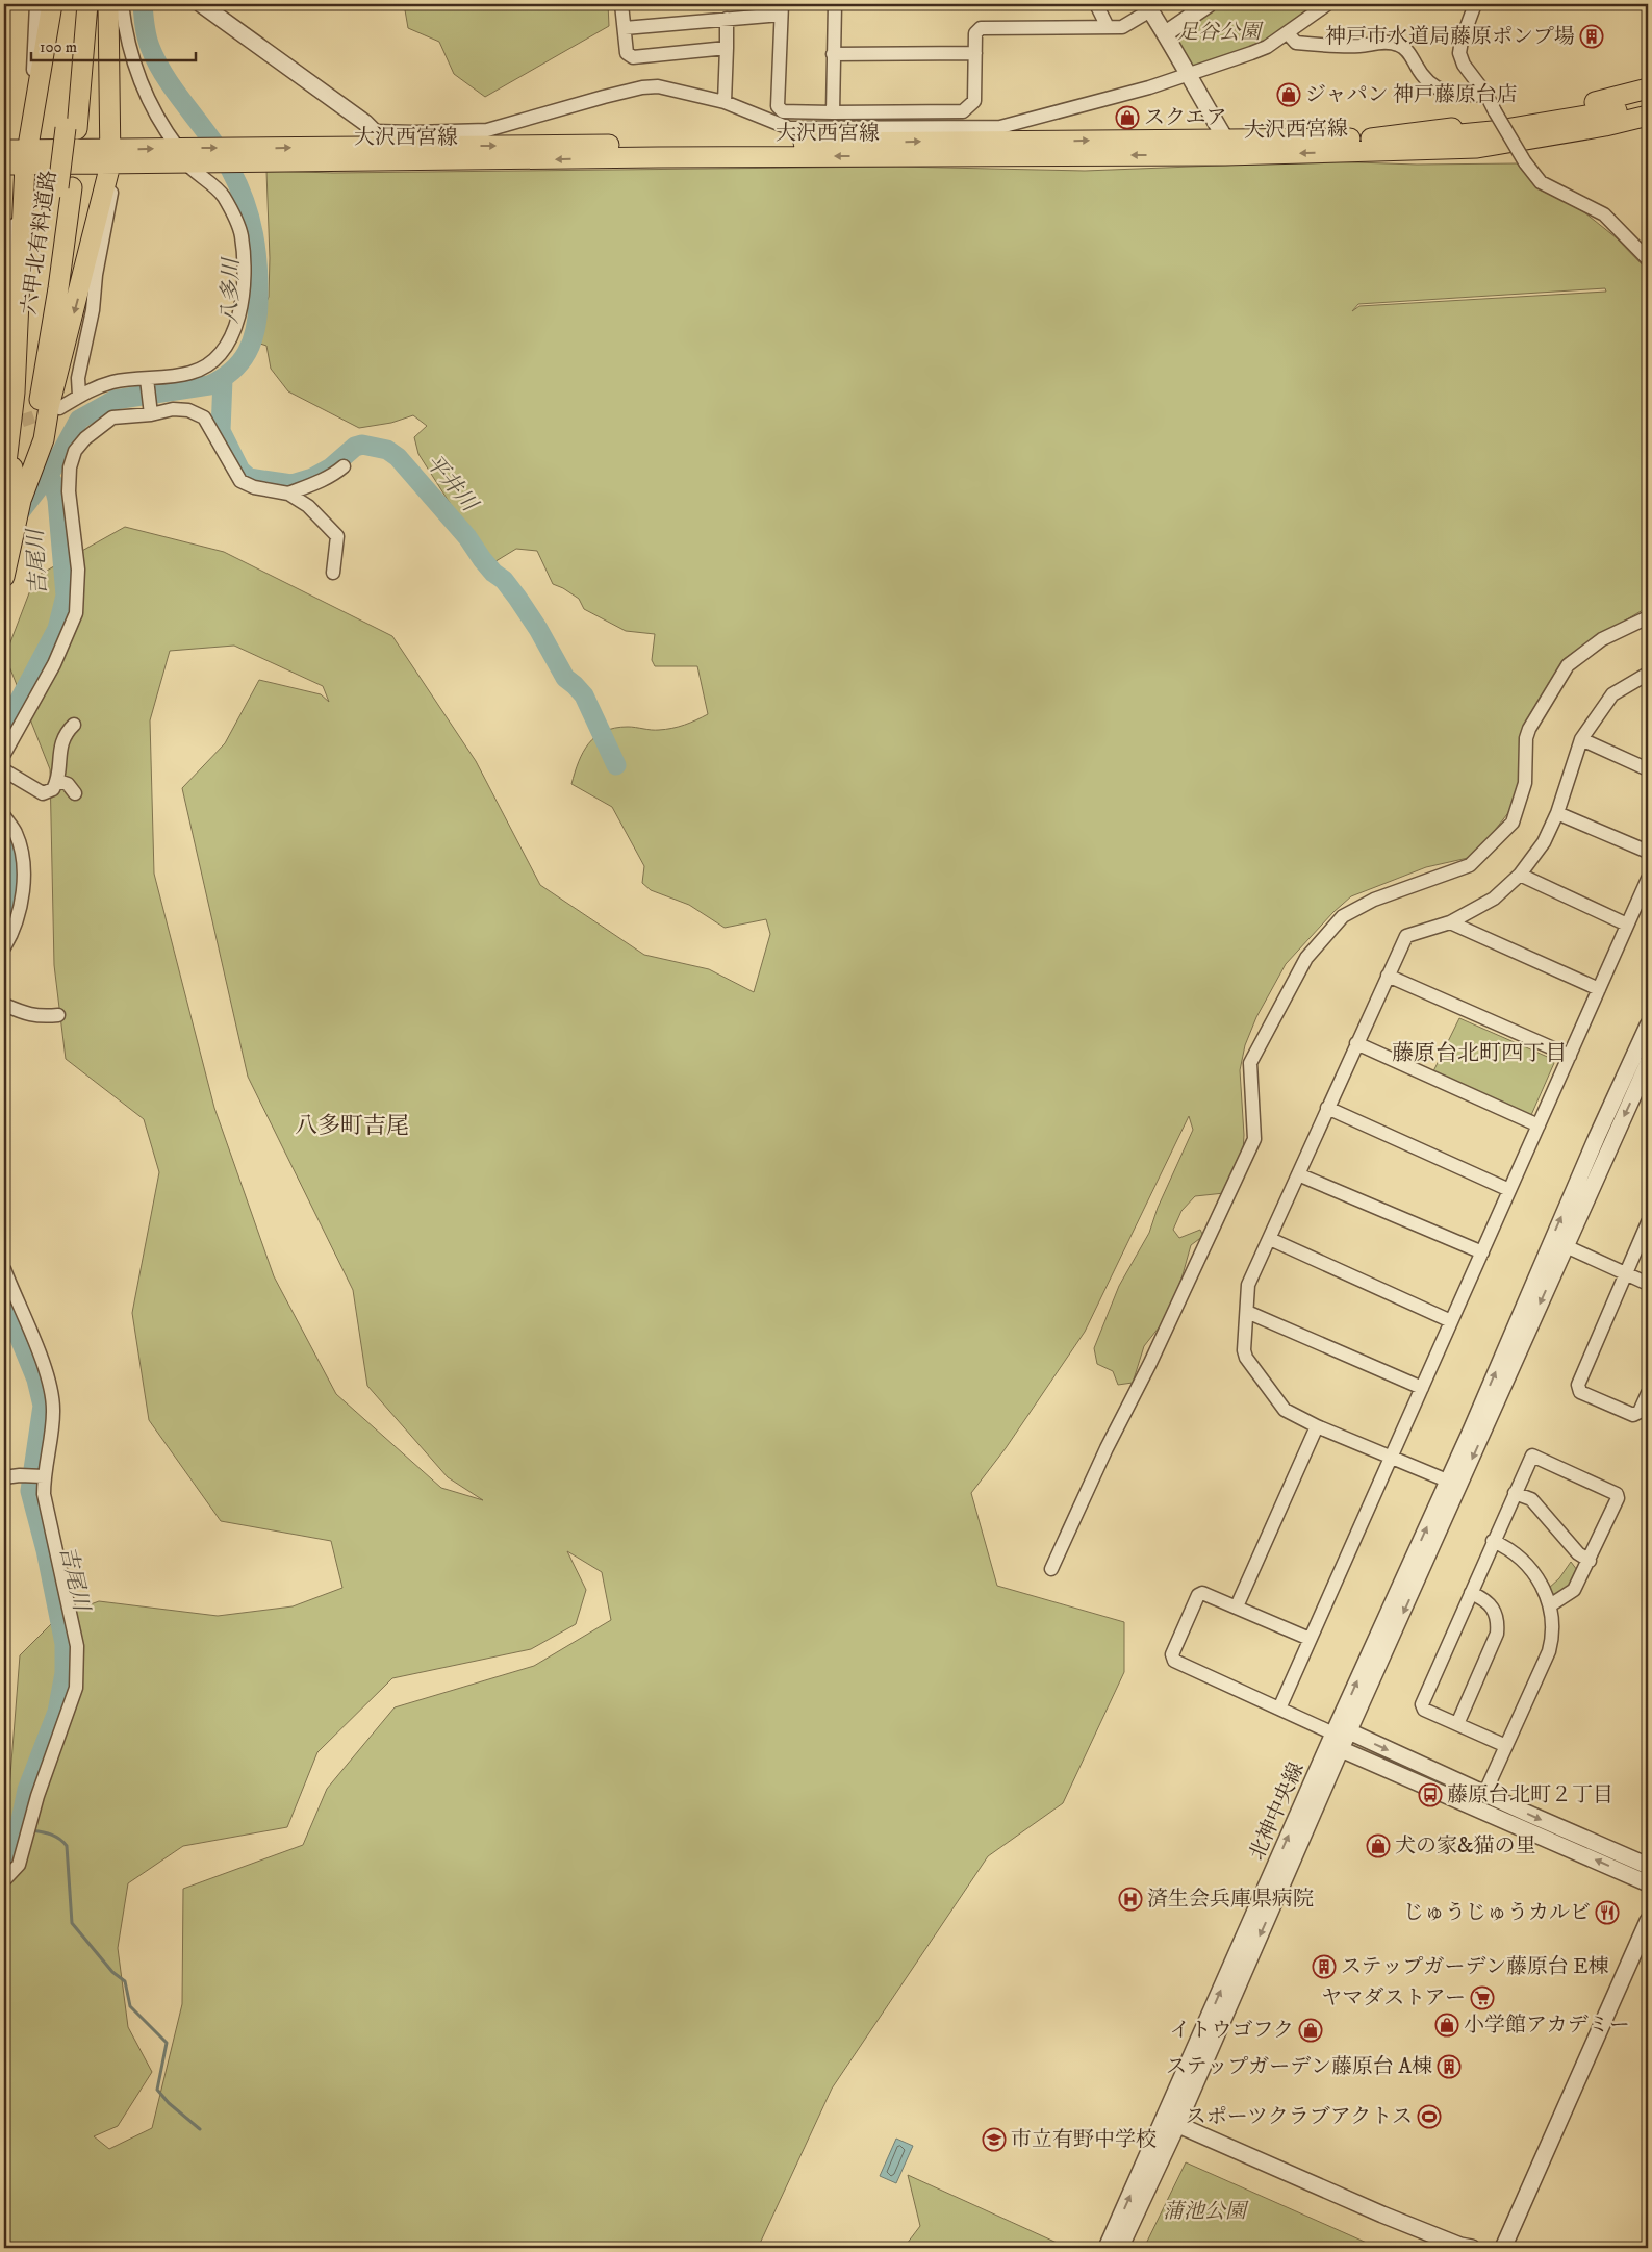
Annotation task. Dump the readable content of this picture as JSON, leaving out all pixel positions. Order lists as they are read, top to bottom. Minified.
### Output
{"streets":{"main road":["大沢西宮線","六甲北有料道路"],"street":["北神中央線"]},"districts":["藤原台北町四丁目","八多町吉尾"],"water":["八多川","平井川","吉尾川"],"parks":["足谷公園","蒲池公園"],"places":{"building":["神戸市水道局藤原ポンプ場","ステップガーデン藤原台 E棟","ステップガーデン藤原台 A棟"],"shop":["ジャパン 神戸藤原台店","スクエア","犬の家&猫の里","小学館アカデミー","イトウゴフク"],"bus stop":["藤原台北町２丁目"],"hospital":["済生会兵庫県病院"],"restaurant":["じゅうじゅうカルビ"],"supermarket":["ヤマダストアー"],"sports":["スポーツクラブアクトス"],"school or university":["市立有野中学校"]},"scale_bar":"100 m"}
